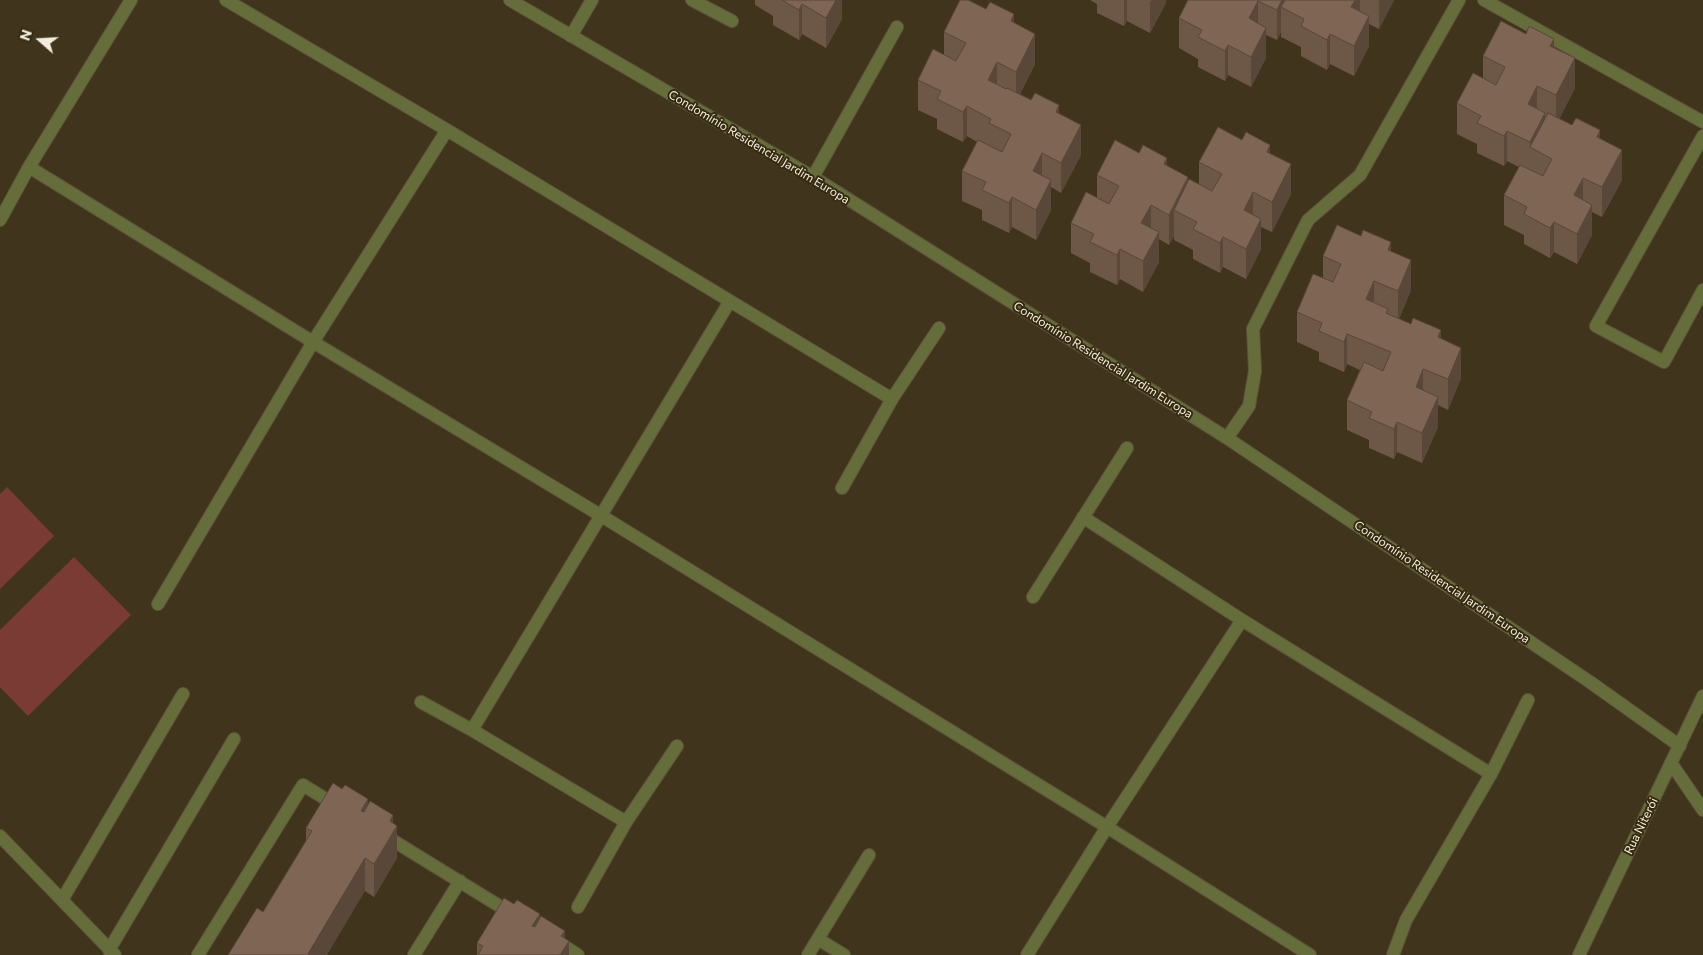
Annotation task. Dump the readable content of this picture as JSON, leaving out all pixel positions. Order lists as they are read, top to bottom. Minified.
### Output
{"streets":{"street":["Condomínio Residencial Jardim Europa","Rua Niterói"]},"crossings":[["Condomínio Residencial Jardim Europa","Rua Niterói"]],"north":"left"}
